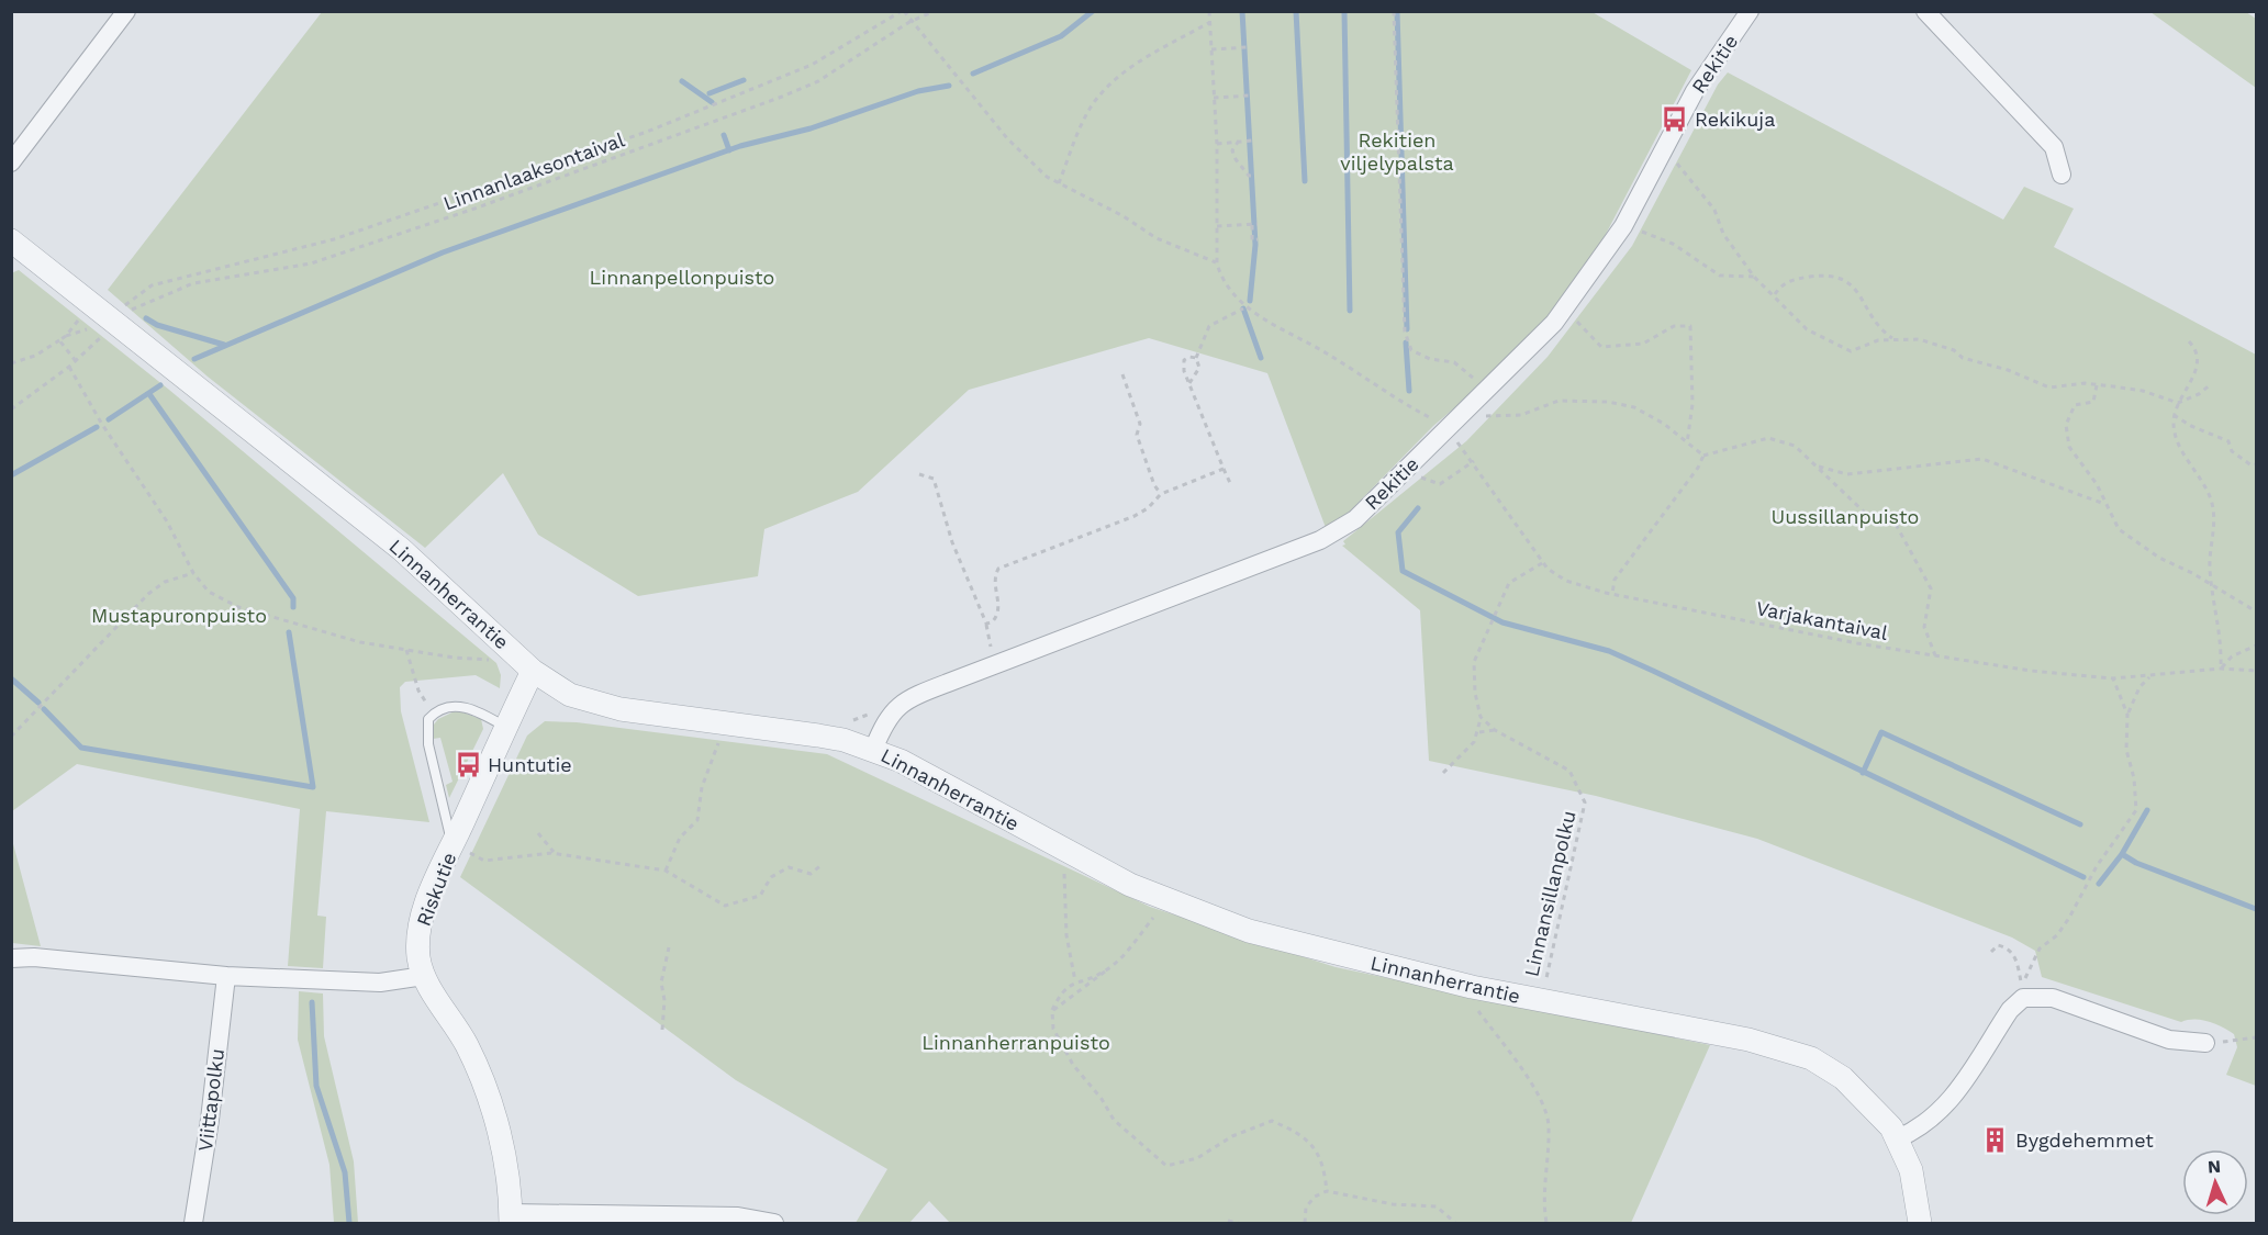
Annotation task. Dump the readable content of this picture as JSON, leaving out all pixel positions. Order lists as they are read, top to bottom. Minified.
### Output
{"streets":{"street":["Rekitie","Linnanherrantie","Riskutie","Viittapolku"],"path":["Linnanlaaksontaival","Varjakantaival","Linnansillanpolku"]},"crossings":[["Rekitie","Linnanherrantie"],["Linnanherrantie","Riskutie"]],"parks":["Rekitien viljelypalsta","Linnanpellonpuisto","Uussillanpuisto","Mustapuronpuisto","Linnanherranpuisto"],"places":{"bus stop":["Rekikuja","Huntutie"],"building":["Bygdehemmet"]},"north":"top"}
